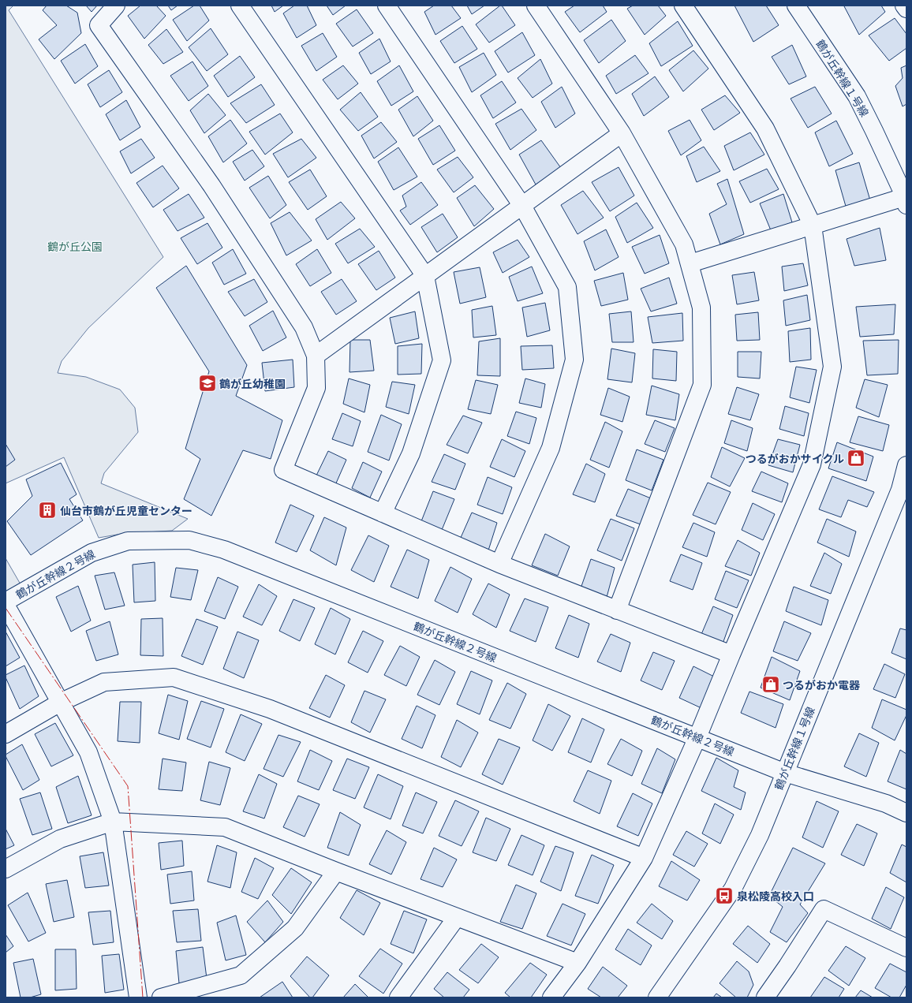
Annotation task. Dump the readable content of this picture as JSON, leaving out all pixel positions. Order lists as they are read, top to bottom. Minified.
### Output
{"streets":{"street":["鶴が丘幹線１号線","鶴が丘幹線２号線"]},"crossings":[["鶴が丘幹線１号線","鶴が丘幹線２号線"]],"parks":["鶴が丘公園"],"places":{"school or university":["鶴が丘幼稚園"],"shop":["つるがおかサイクル","つるがおか電器"],"building":["仙台市鶴が丘児童センター"],"bus stop":["泉松陵高校入口"]}}
